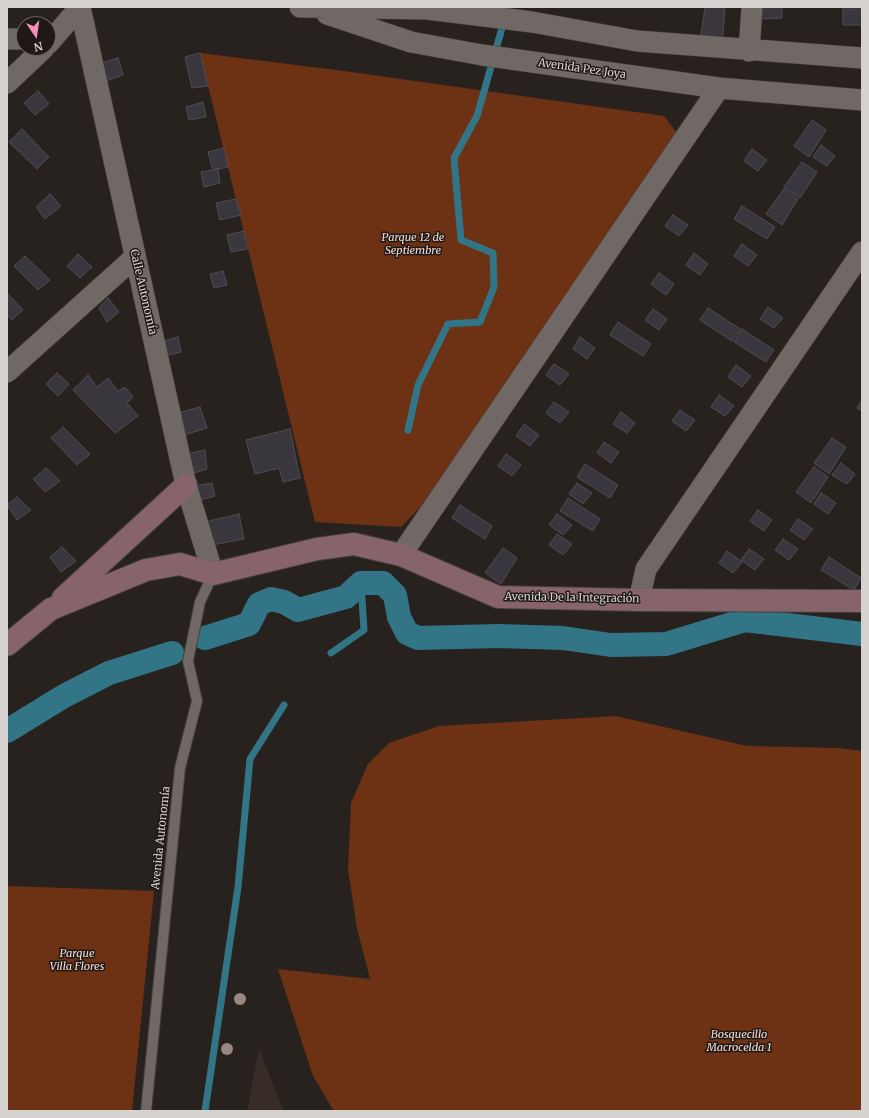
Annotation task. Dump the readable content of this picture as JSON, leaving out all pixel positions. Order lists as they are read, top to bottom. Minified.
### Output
{"streets":{"street":["Avenida Pez Joya","Calle Autonomía","Avenida De la Integración"],"lane":["Avenida Autonomía"]},"crossings":[["Calle Autonomía","Avenida De la Integración"],["Calle Autonomía","Avenida Autonomía"],["Avenida De la Integración","Avenida Autonomía"]],"parks":["Parque 12 de Septiembre","Parque Villa Flores","Bosquecillo Macrocelda 1"],"north":"bottom"}
